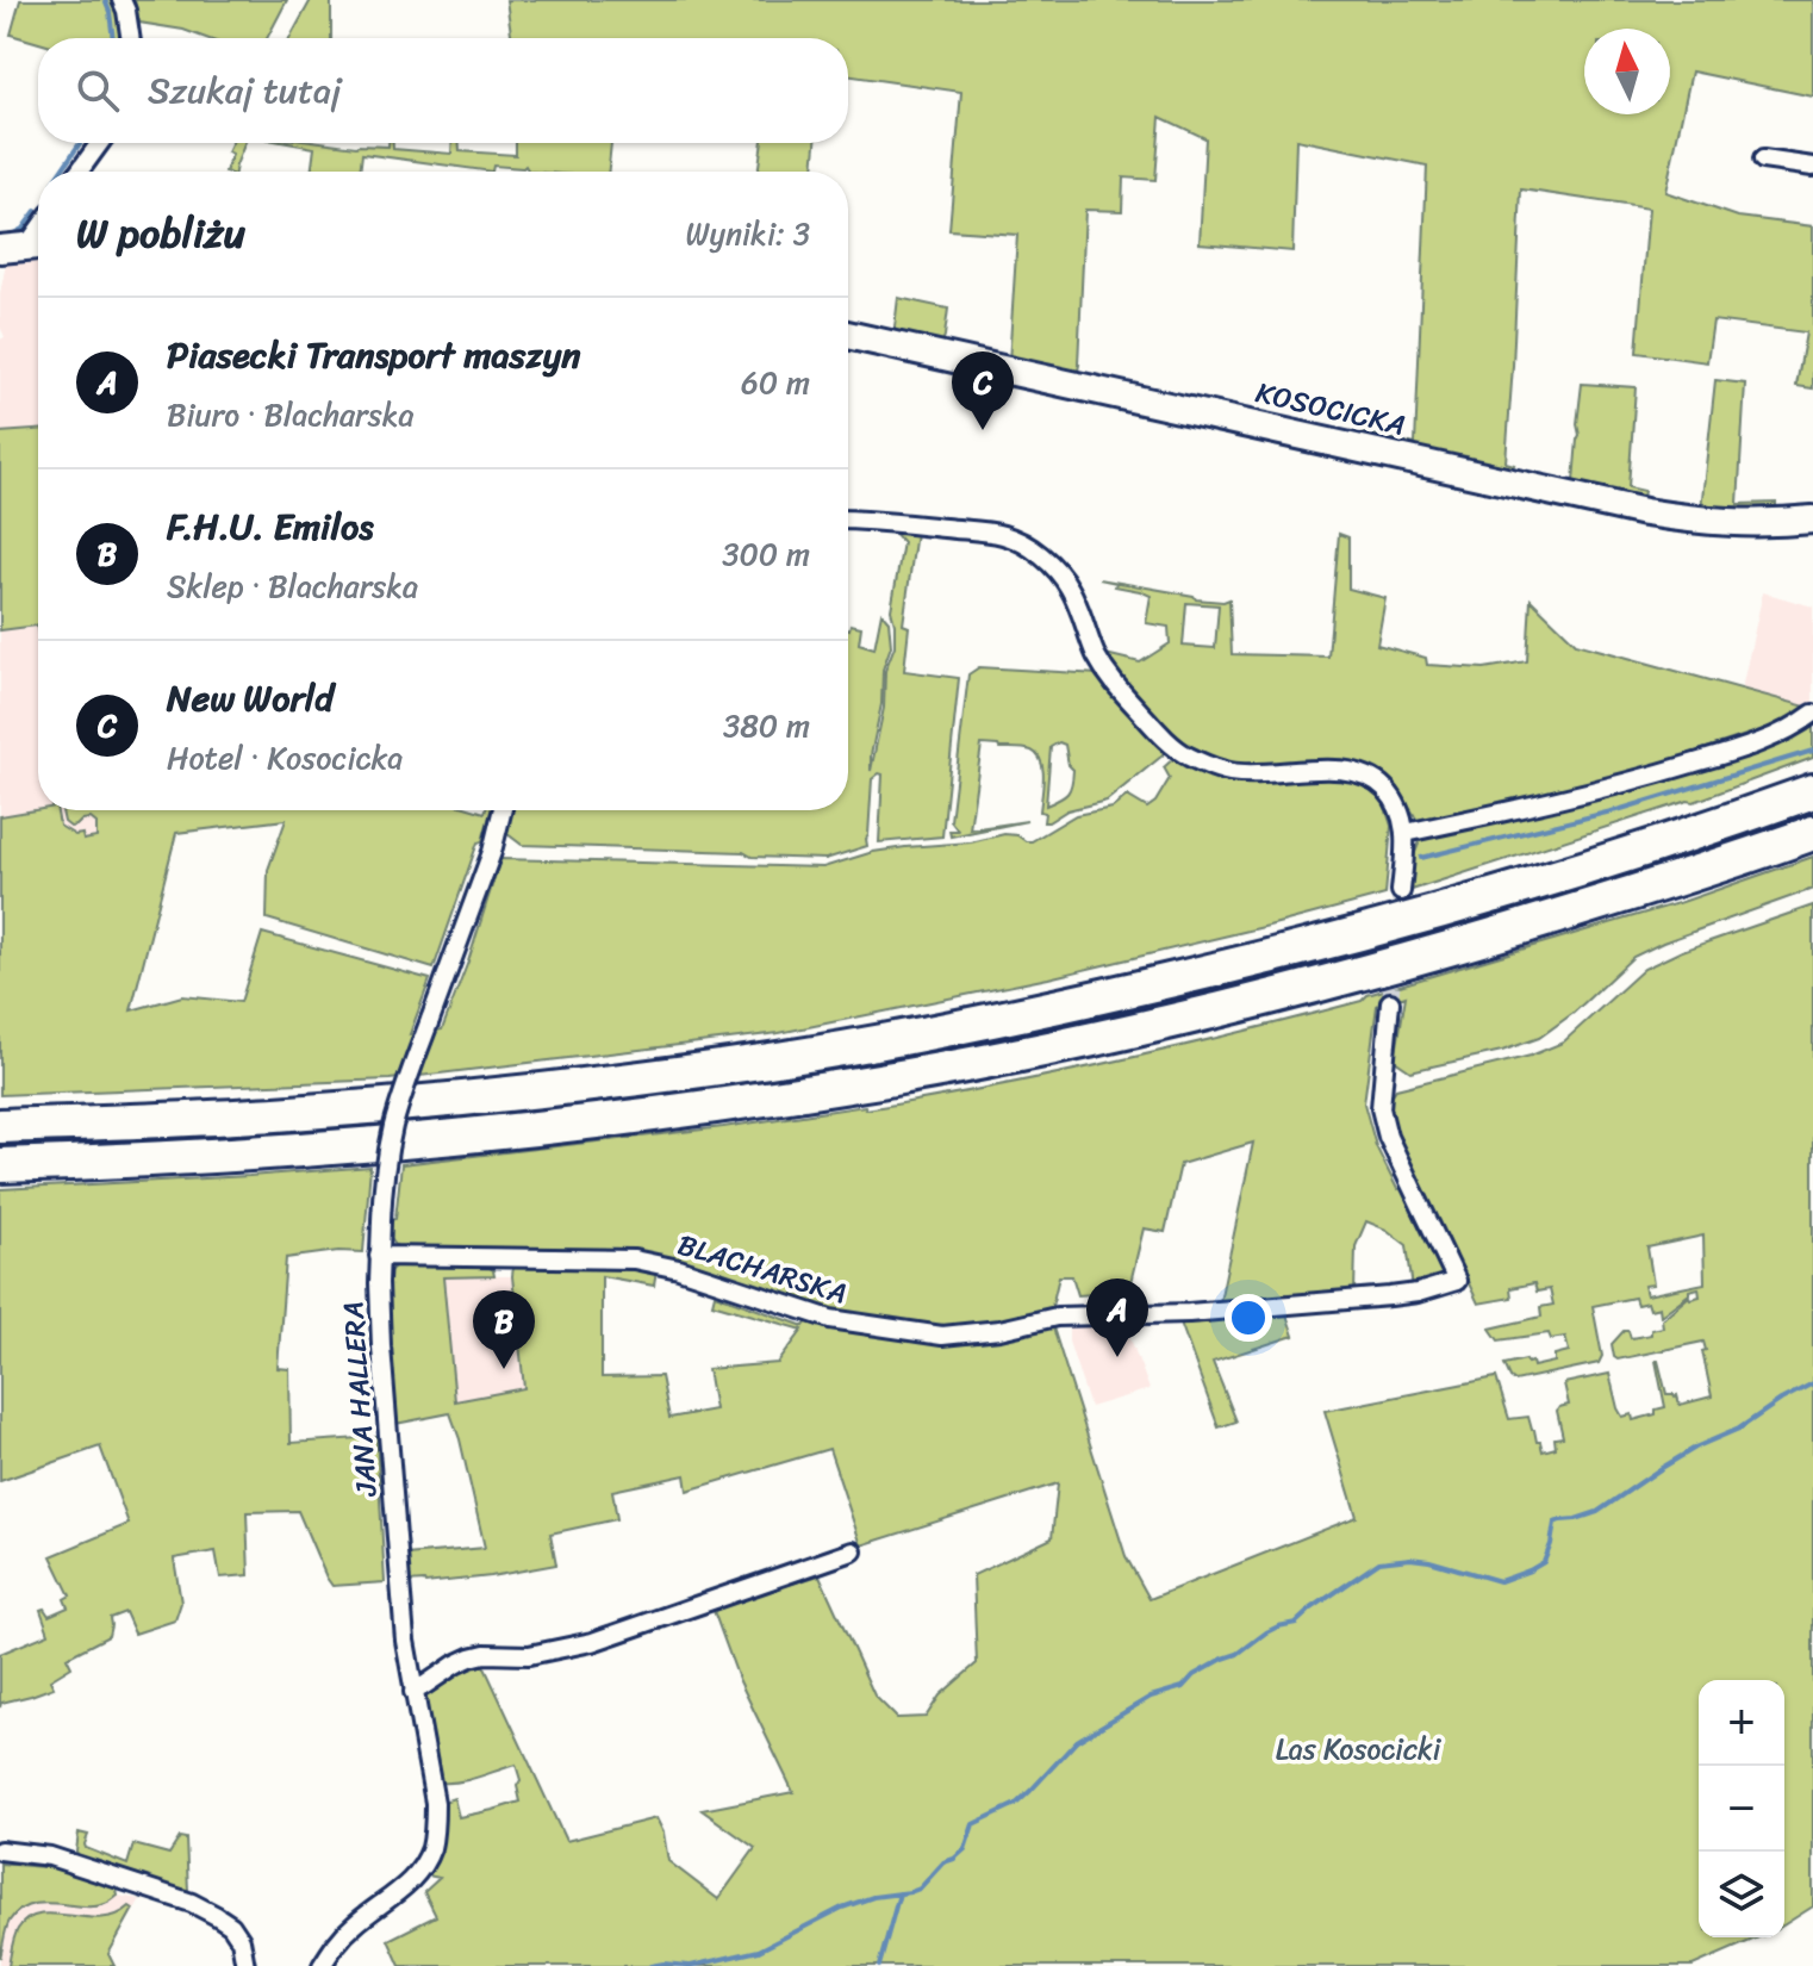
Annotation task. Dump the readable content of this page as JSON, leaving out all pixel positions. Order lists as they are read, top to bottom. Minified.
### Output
{"streets":{"street":["KOSOCICKA","BLACHARSKA","JANA HALLERA"]},"crossings":[["BLACHARSKA","JANA HALLERA"]],"parks":["Las Kosocicki"],"north":"top","page":{"search":"Szukaj tutaj","heading":["W pobliżu","Wyniki: 3"],"list":[{"mark":"A","name":"Piasecki Transport maszyn","note":"Biuro · Blacharska","value":"60 m"},{"mark":"B","name":"F.H.U. Emilos","note":"Sklep · Blacharska","value":"300 m"},{"mark":"C","name":"New World","note":"Hotel · Kosocicka","value":"380 m"}],"pins":["C","A","B"],"map_buttons":["+","−"]}}
